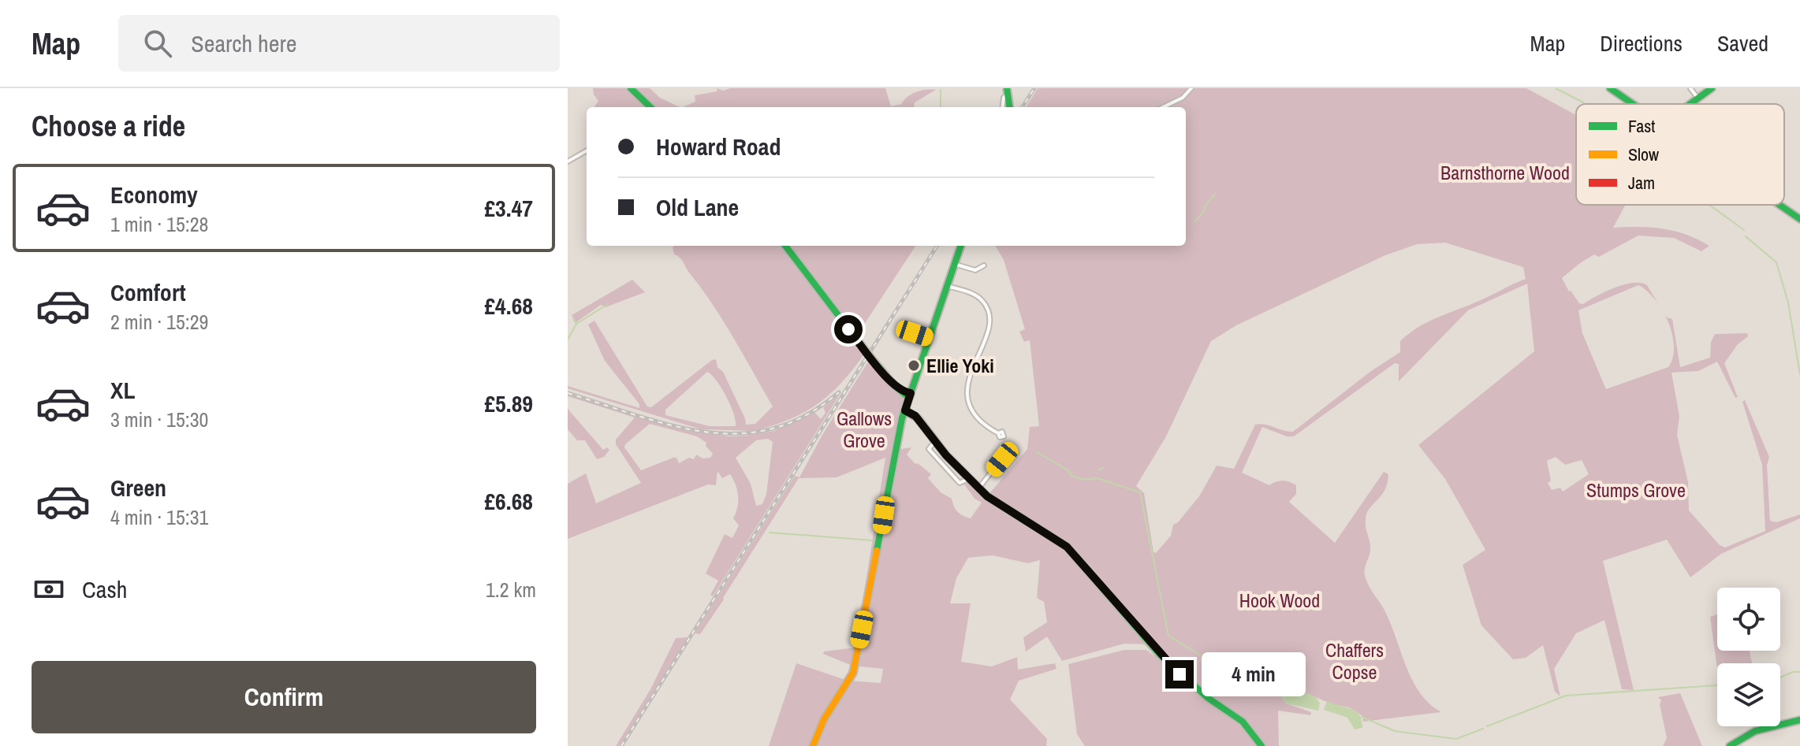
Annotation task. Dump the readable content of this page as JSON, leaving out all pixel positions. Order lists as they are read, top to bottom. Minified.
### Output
{"parks":["Barnsthorne Wood","Gallows Grove","Stumps Grove","Hook Wood","Chaffers Copse"],"places":["Ellie Yoki"],"legend":["Fast","Slow","Jam"],"page":{"header":"Map","search":"Search here","nav":["Map","Directions","Saved"],"heading":"Choose a ride","banner":["Howard Road","Old Lane"],"list":[{"name":"Economy","note":"1 min · 15:28","value":"£3.47"},{"name":"Comfort","note":"2 min · 15:29","value":"£4.68"},{"name":"XL","note":"3 min · 15:30","value":"£5.89"},{"name":"Green","note":"4 min · 15:31","value":"£6.68"}],"pay":["Cash","1.2 km"],"buttons":"Confirm","bubble":"4 min"}}
